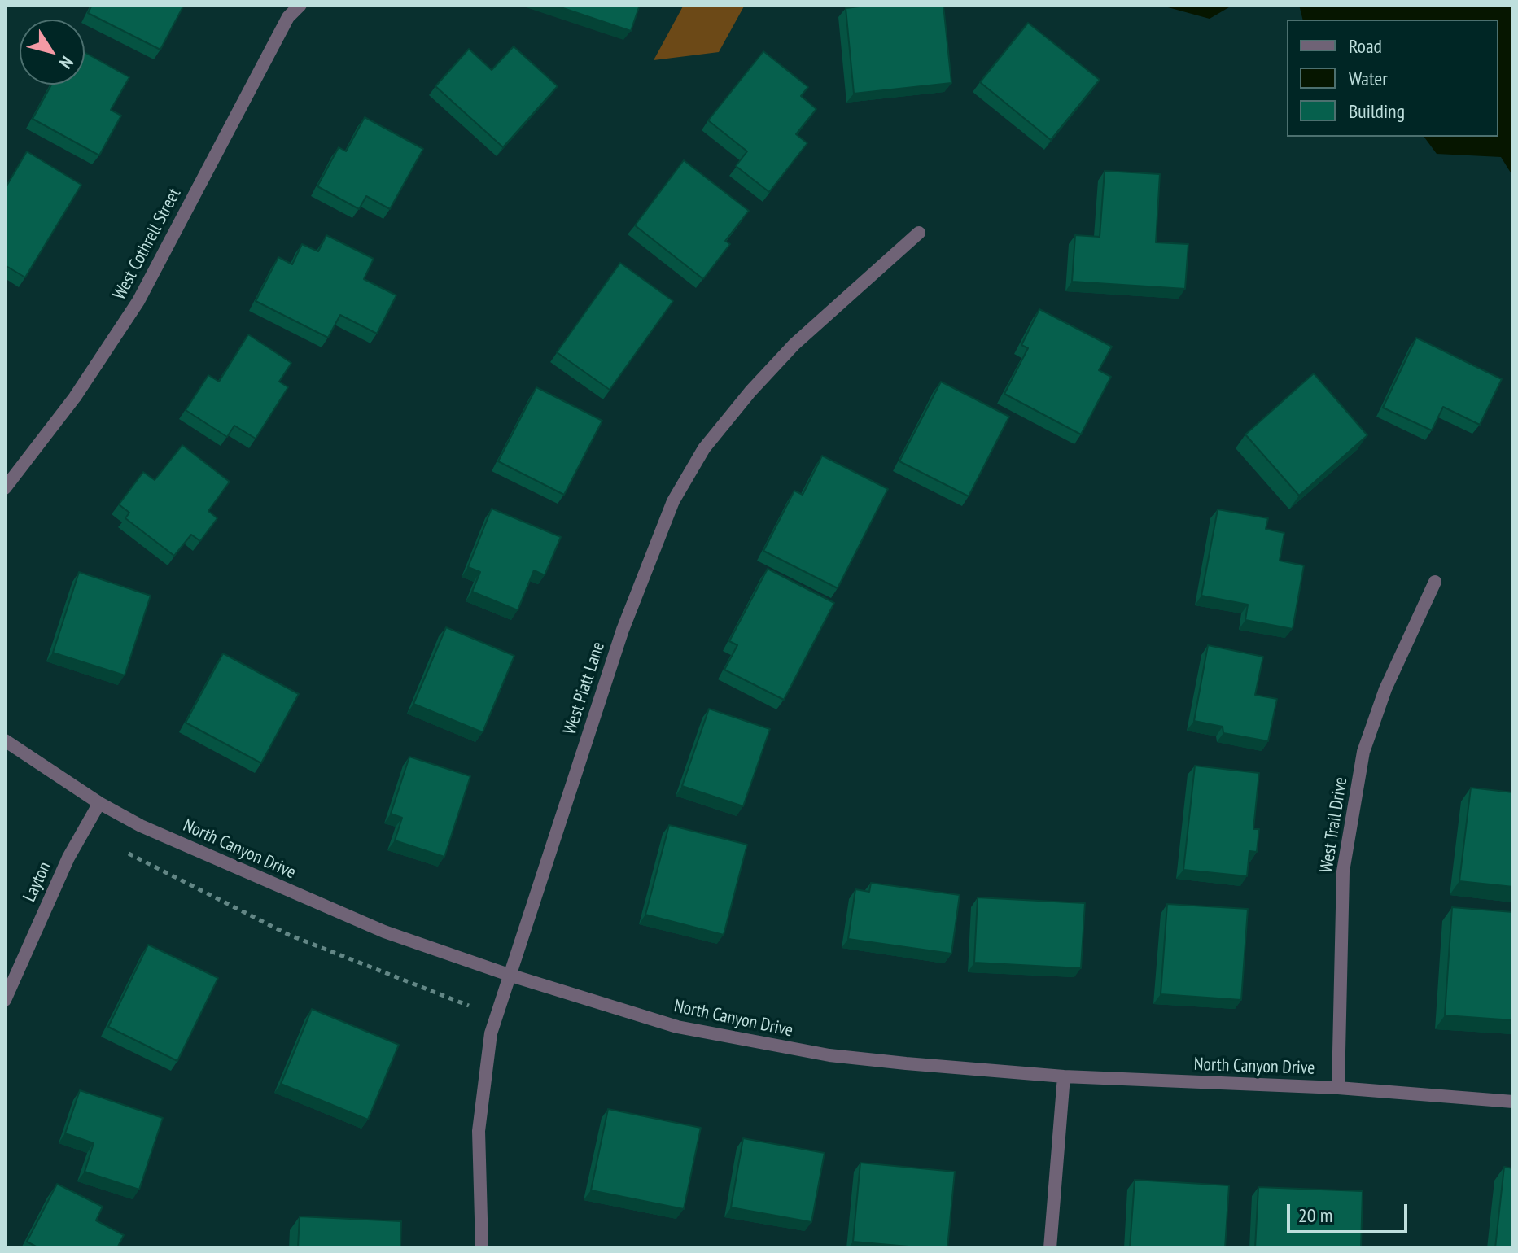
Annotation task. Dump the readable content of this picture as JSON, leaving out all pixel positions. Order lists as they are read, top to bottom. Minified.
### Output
{"streets":{"street":["West Cothrell Street","West Piatt Lane","West Trail Drive","North Canyon Drive","Layton"]},"crossings":[["West Piatt Lane","North Canyon Drive"],["West Trail Drive","North Canyon Drive"],["North Canyon Drive","Layton"]],"legend":["Road","Water","Building"],"scale_bar":"20 m","north":"bottom right"}
